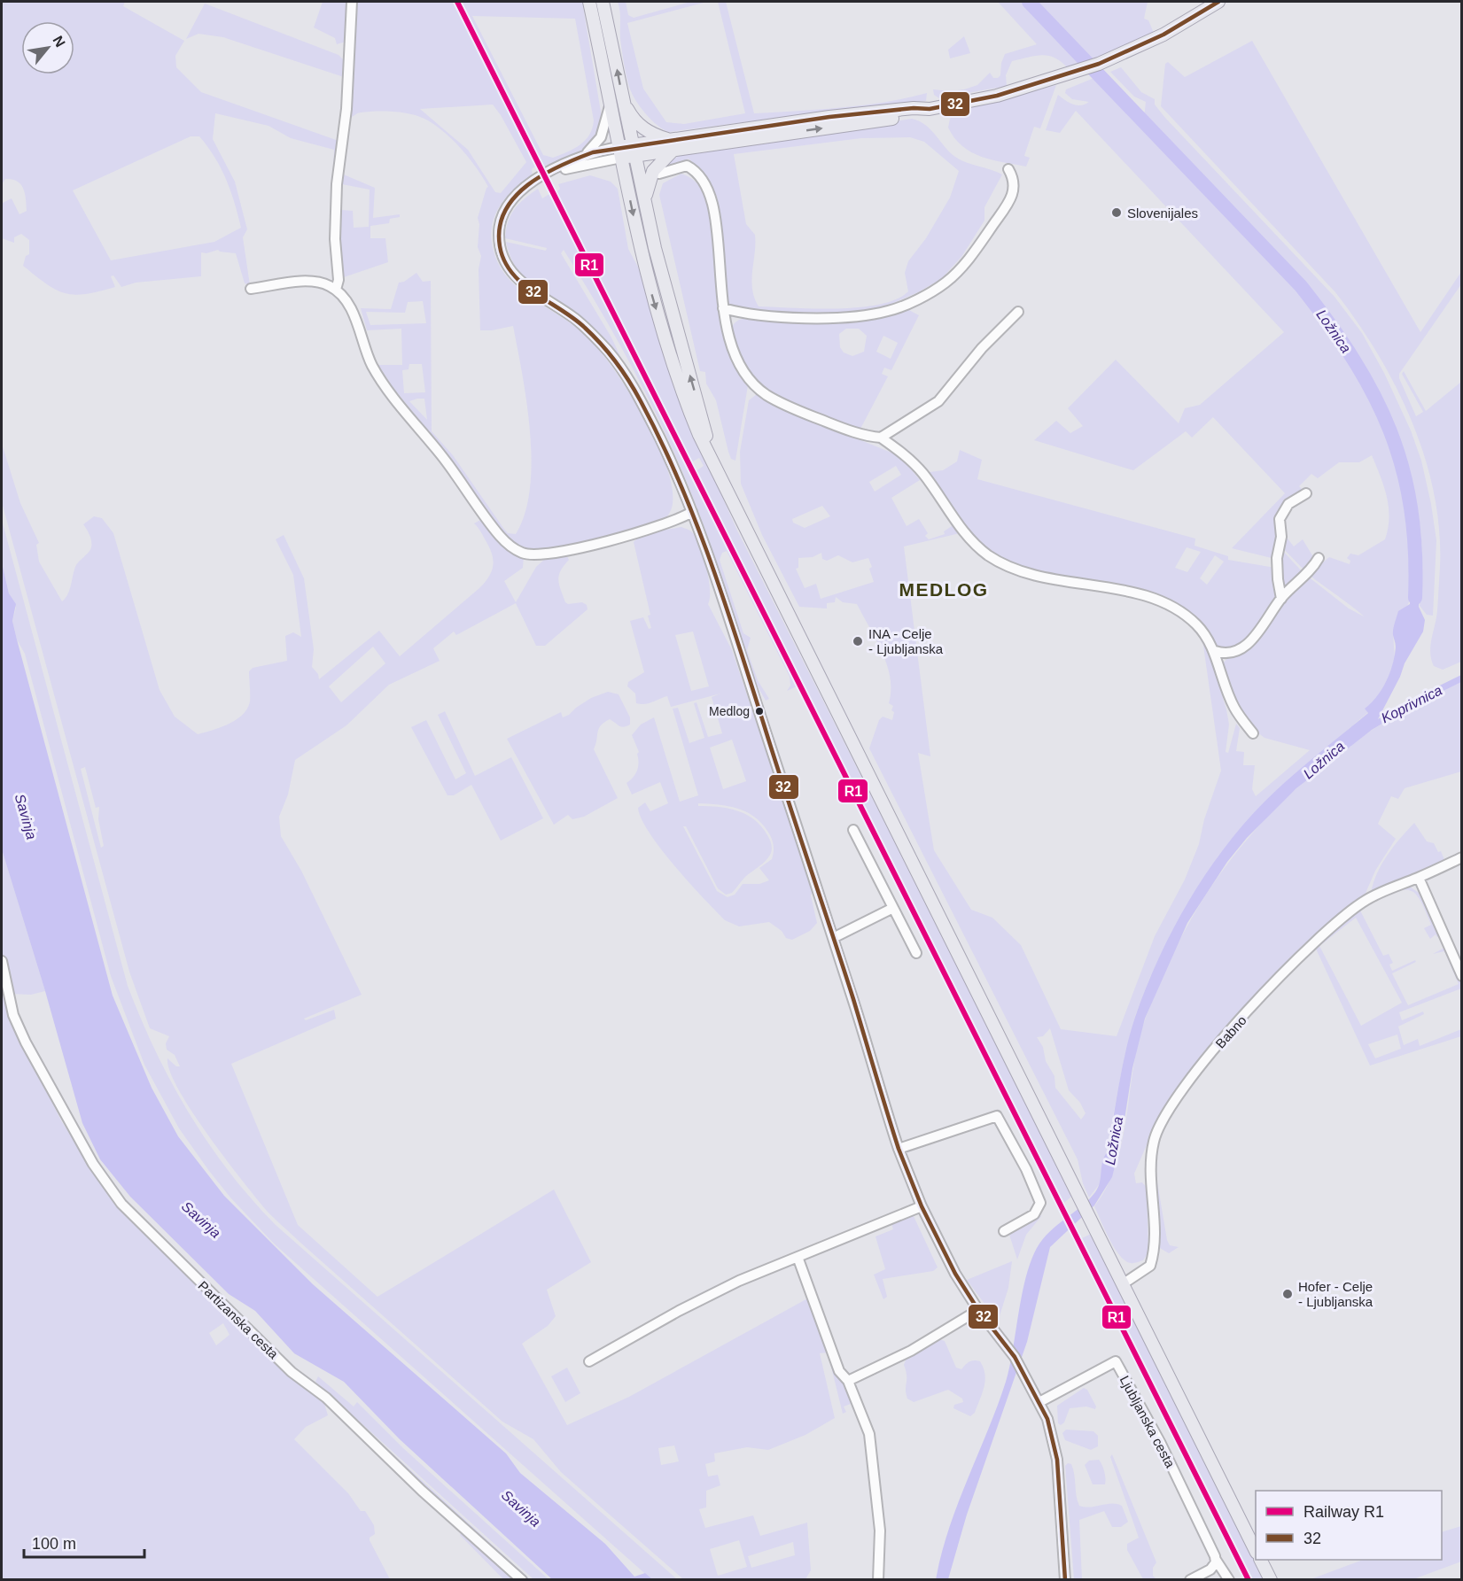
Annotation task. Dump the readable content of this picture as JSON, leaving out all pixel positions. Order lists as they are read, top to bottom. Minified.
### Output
{"streets":{"street":["Babno","Partizanska cesta","Ljubljanska cesta"]},"districts":["MEDLOG"],"water":["Ložnica","Koprivnica","Savinja"],"places":["Slovenijales","INA - Celje - Ljubljanska","Medlog","Hofer - Celje - Ljubljanska"],"lines":["rail line R1","transit line 32"],"legend":["Railway R1","32"],"scale_bar":"100 m","north":"top right"}
